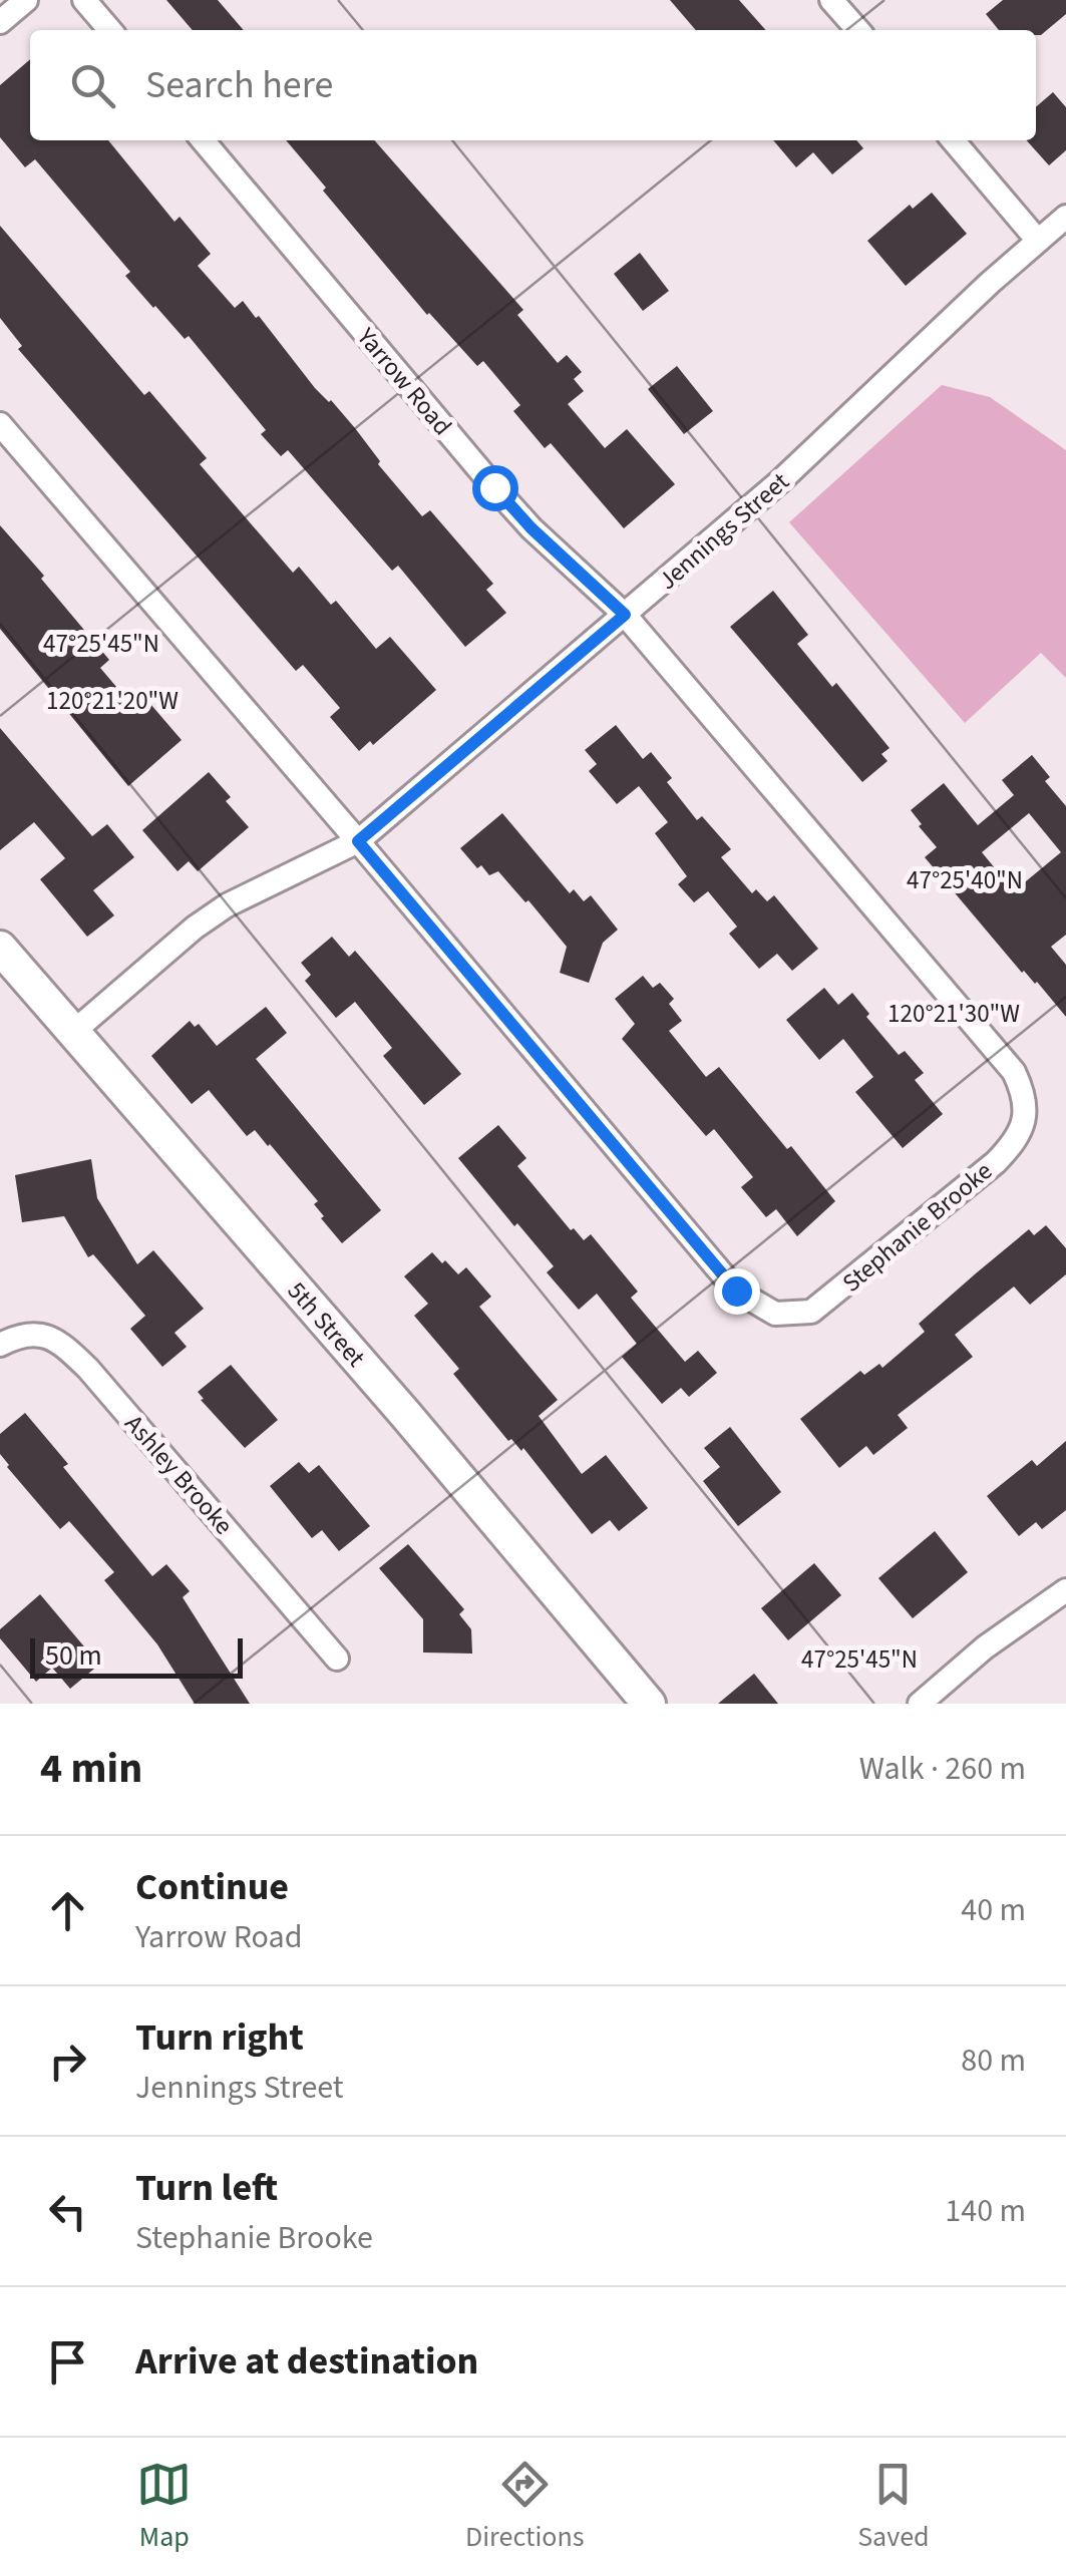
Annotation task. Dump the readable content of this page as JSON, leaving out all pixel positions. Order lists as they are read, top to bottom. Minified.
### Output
{"streets":{"street":["Yarrow Road","Jennings Street","Stephanie Brooke","5th Street","Ashley Brooke"]},"crossings":[["Yarrow Road","Jennings Street"],["Yarrow Road","Stephanie Brooke"],["Jennings Street","Stephanie Brooke"],["Jennings Street","5th Street"]],"scale_bar":"50 m","page":{"search":"Search here","scale":"50 m","heading":["4 min","Walk · 260 m"],"list":[["Continue","Yarrow Road","40 m"],["Turn right","Jennings Street","80 m"],["Turn left","Stephanie Brooke","140 m"],"Arrive at destination"],"nav":["Map","Directions","Saved"]},"coordinates":["47°25'45\"N","120°21'20\"W","47°25'40\"N","120°21'30\"W"]}
